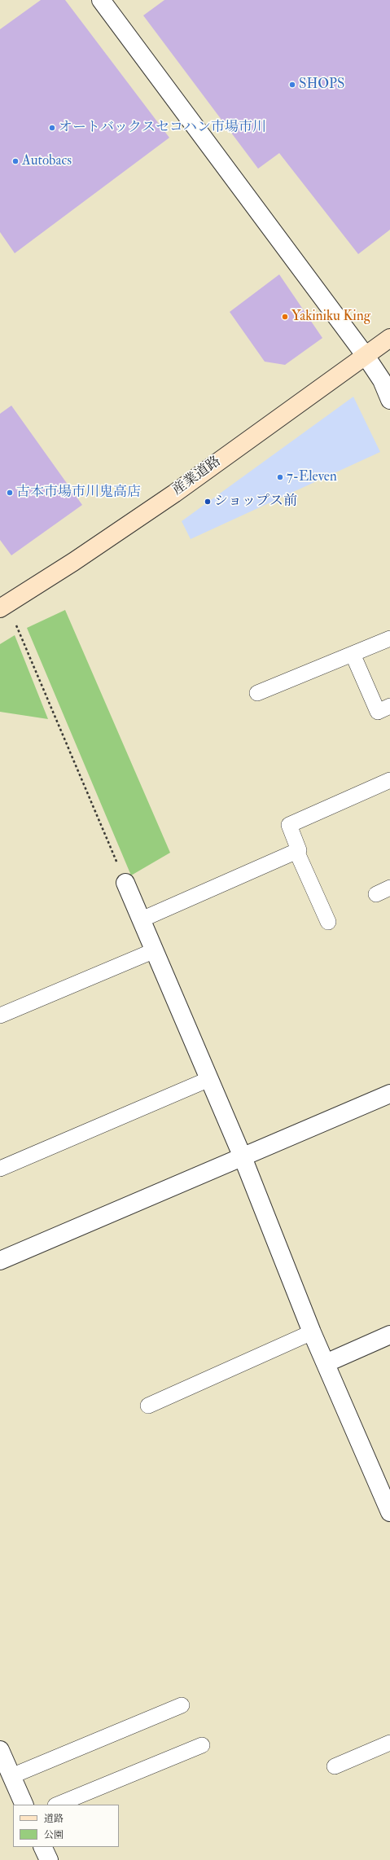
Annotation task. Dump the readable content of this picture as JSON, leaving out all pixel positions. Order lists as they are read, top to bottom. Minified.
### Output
{"streets":{"main road":["産業道路"]},"places":["SHOPS","オートバックスセコハン市場市川","Autobacs","Yakiniku King","7-Eleven","古本市場市川鬼高店","ショップス前"],"legend":["道路","公園"]}
